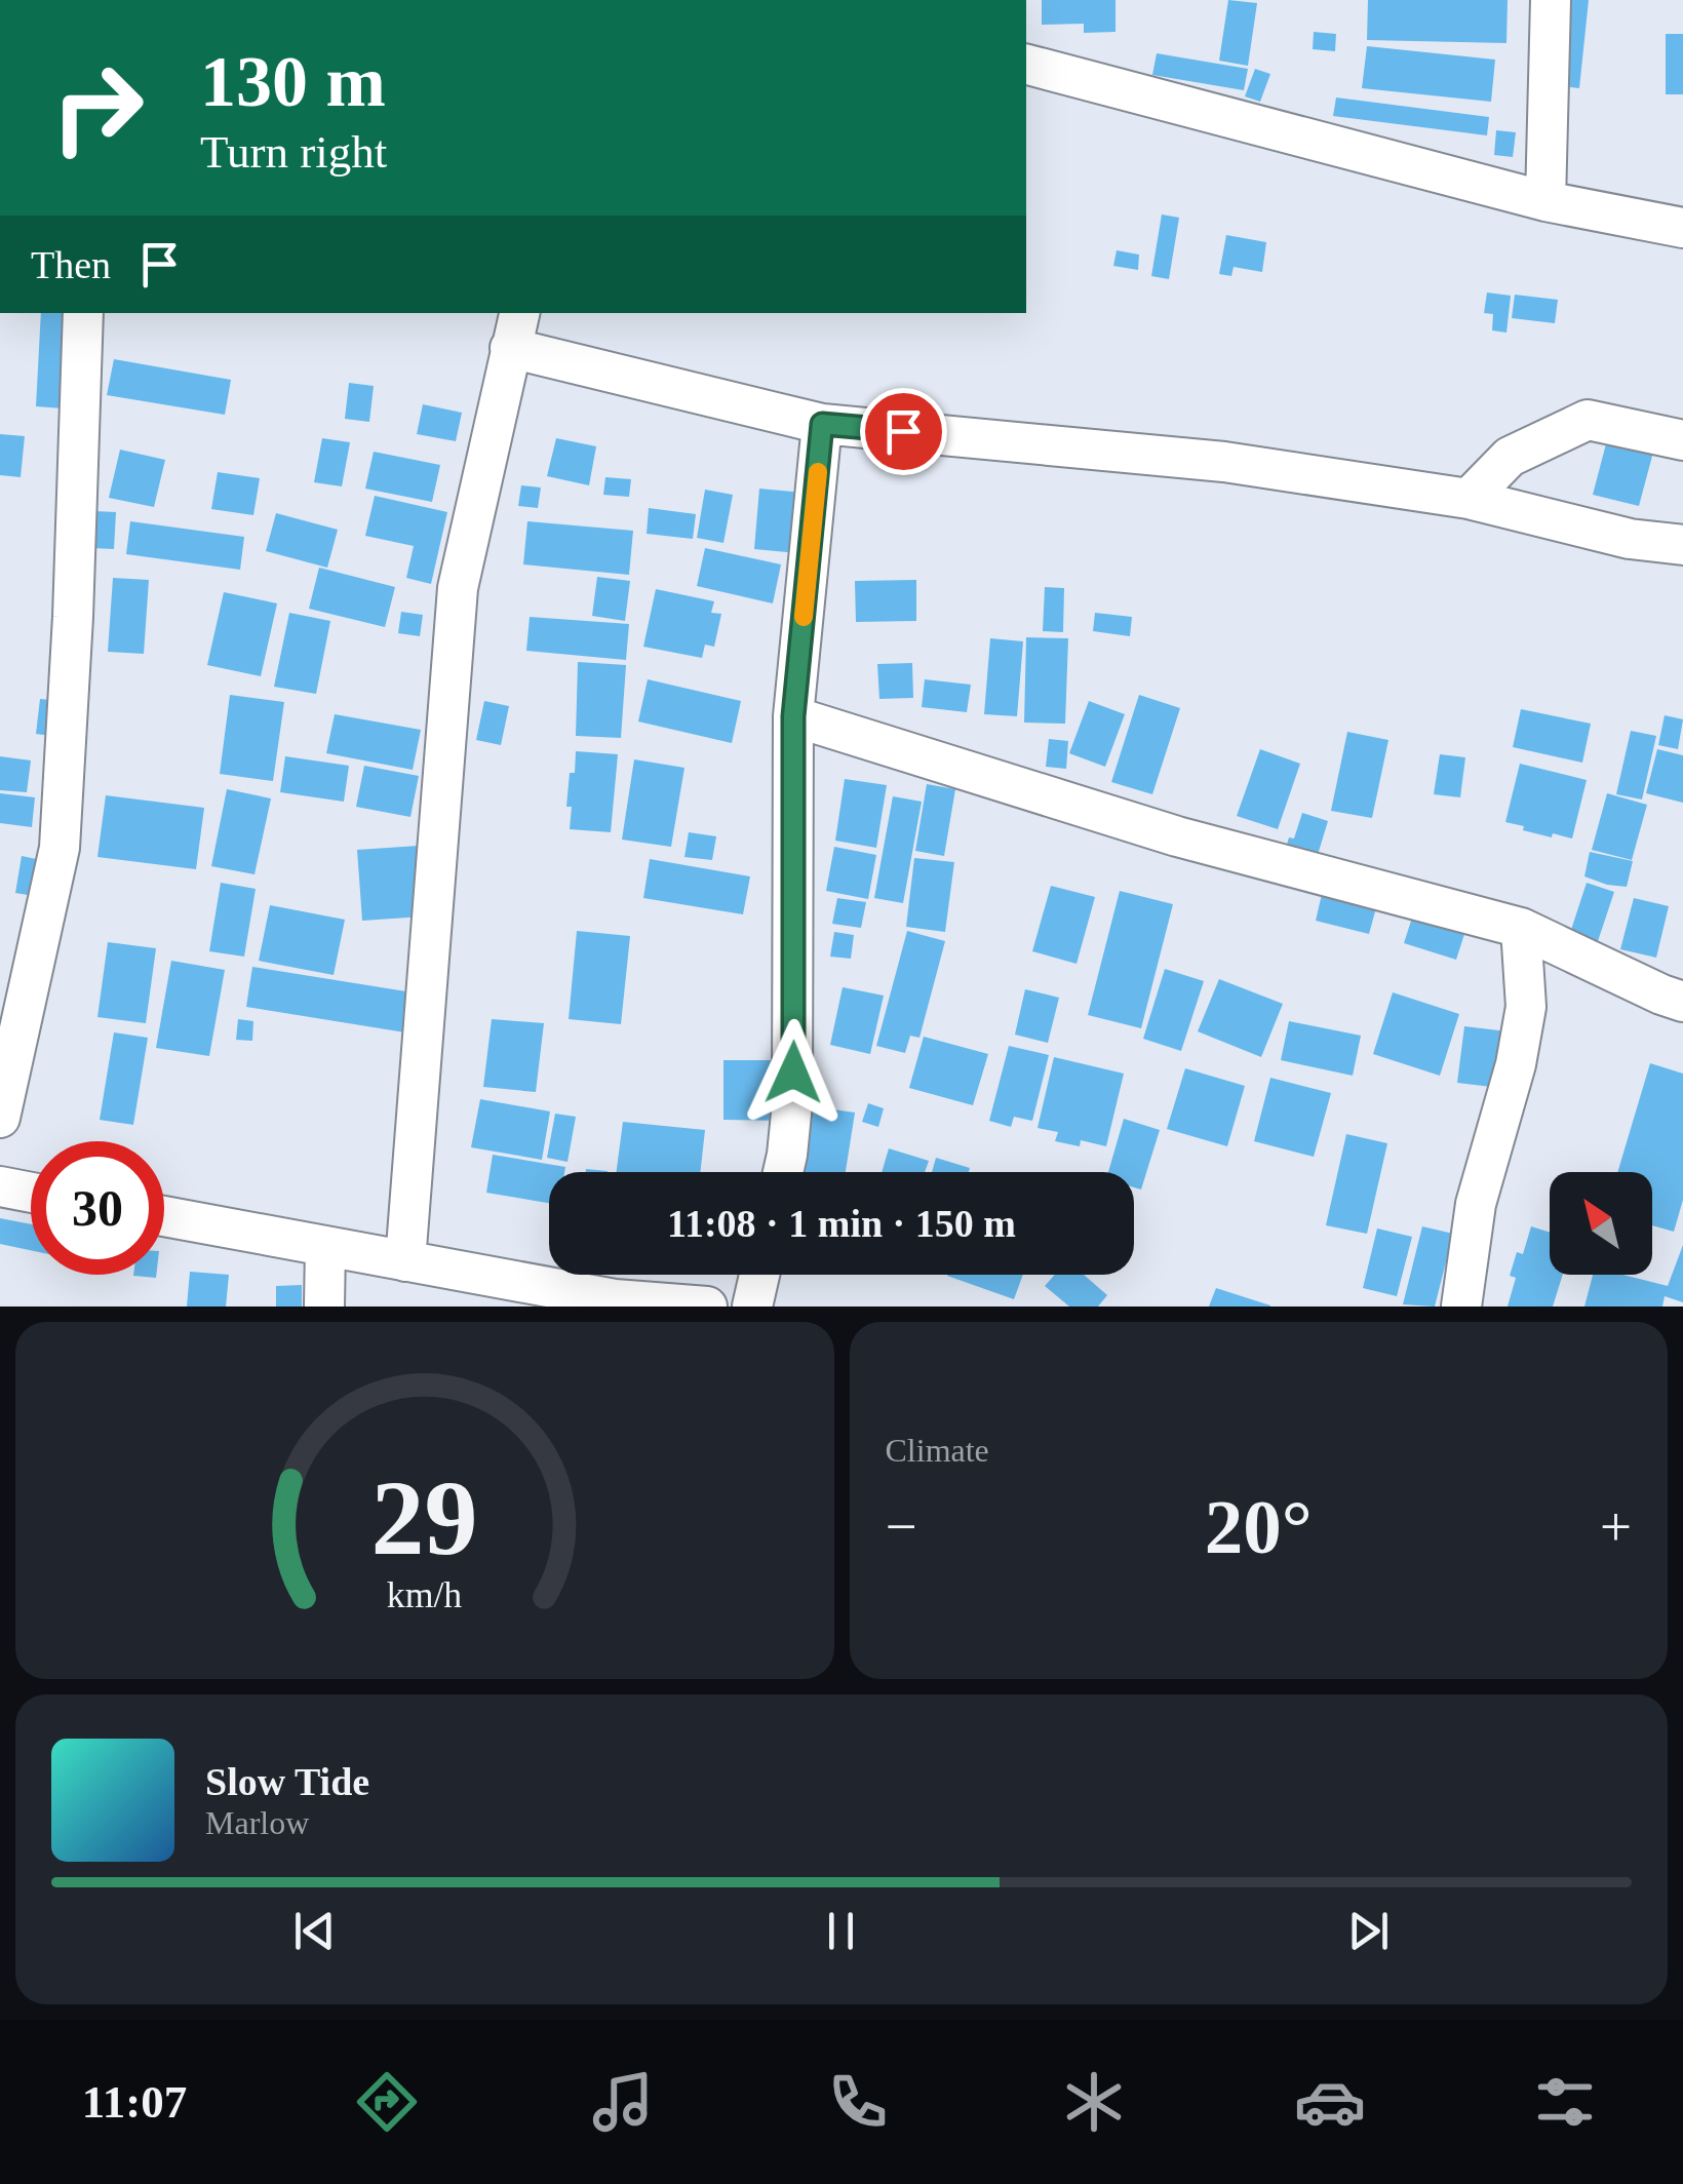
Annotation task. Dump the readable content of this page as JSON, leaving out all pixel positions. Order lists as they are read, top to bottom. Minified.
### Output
{"north":"top left","page":{"turn":["130 m","Turn right"],"then":"Then","limit":"30","trip":"11:08 · 1 min · 150 m","tile":"Climate","heat":["−","20°","+"],"song":["Slow Tide","Marlow"],"tabs":"11:07","gauge":["29","km/h"]}}
